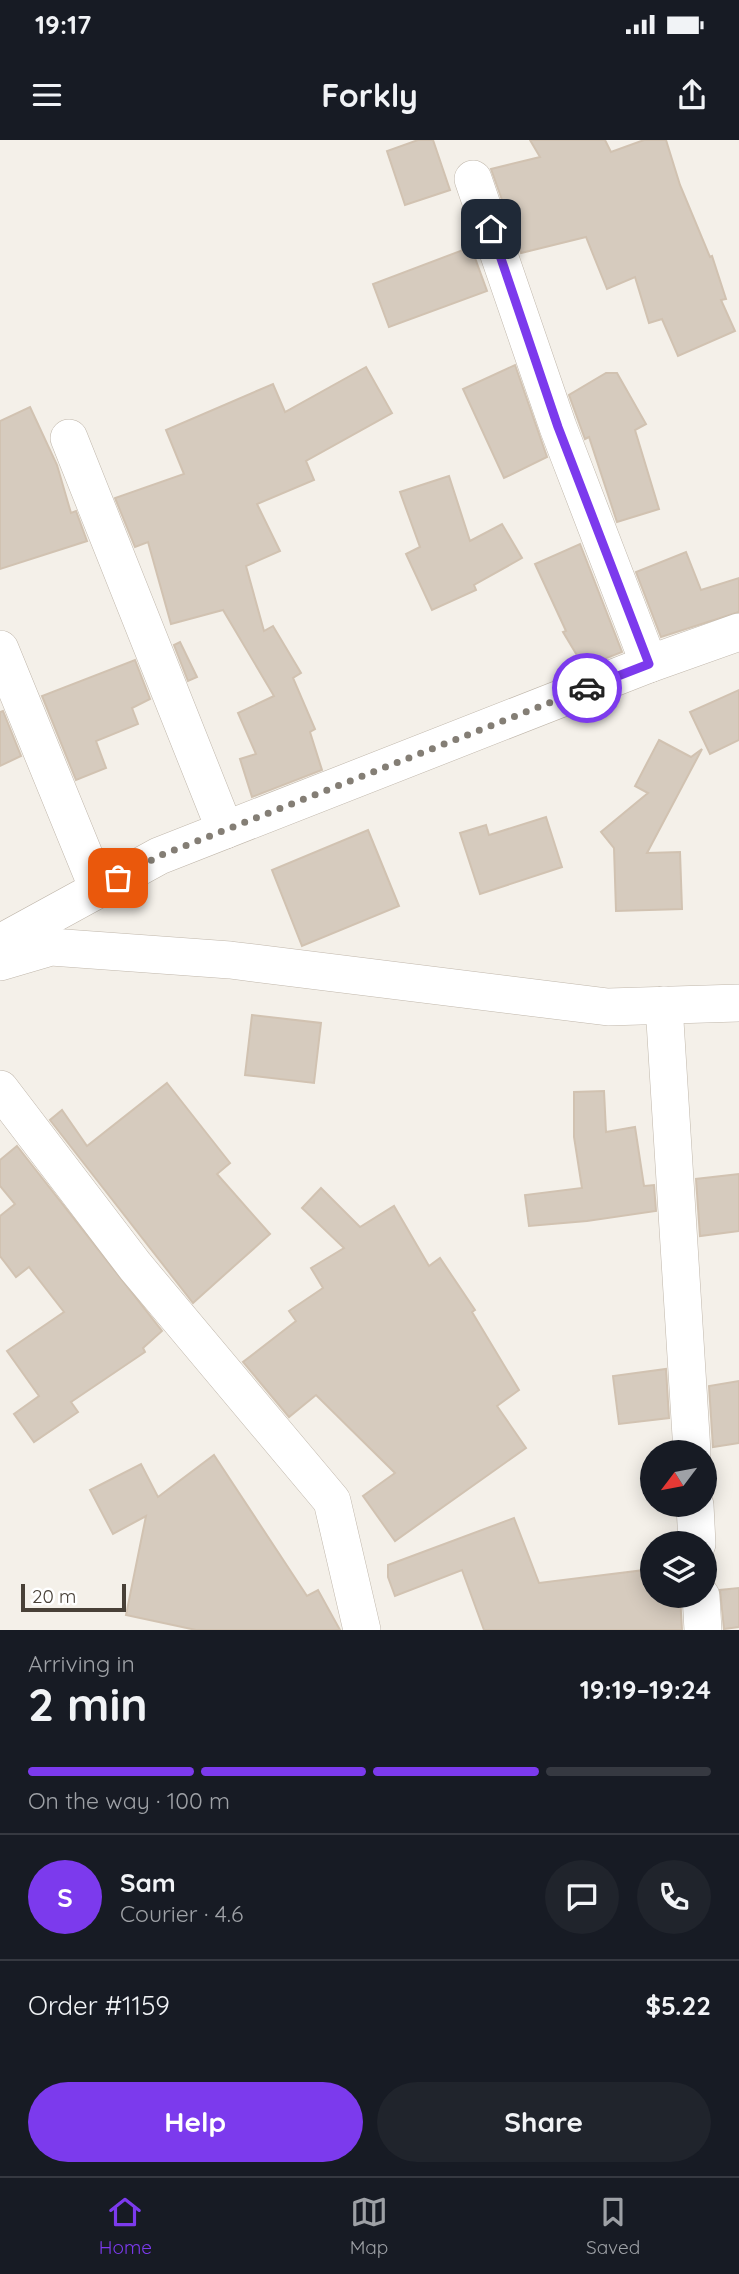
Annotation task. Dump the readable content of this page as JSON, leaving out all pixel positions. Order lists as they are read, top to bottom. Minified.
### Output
{"scale_bar":"20 m","north":"bottom left","page":{"status":"19:17","header":"Forkly","scale":"20 m","heading":["2 min","Arriving in","19:19–19:24"],"panel":["Sam","Courier · 4.6","Order #1159","$5.22"],"bar":"On the way · 100 m","round":"S","buttons":["Help","Share"],"tabs":["Home","Map","Saved"]}}
